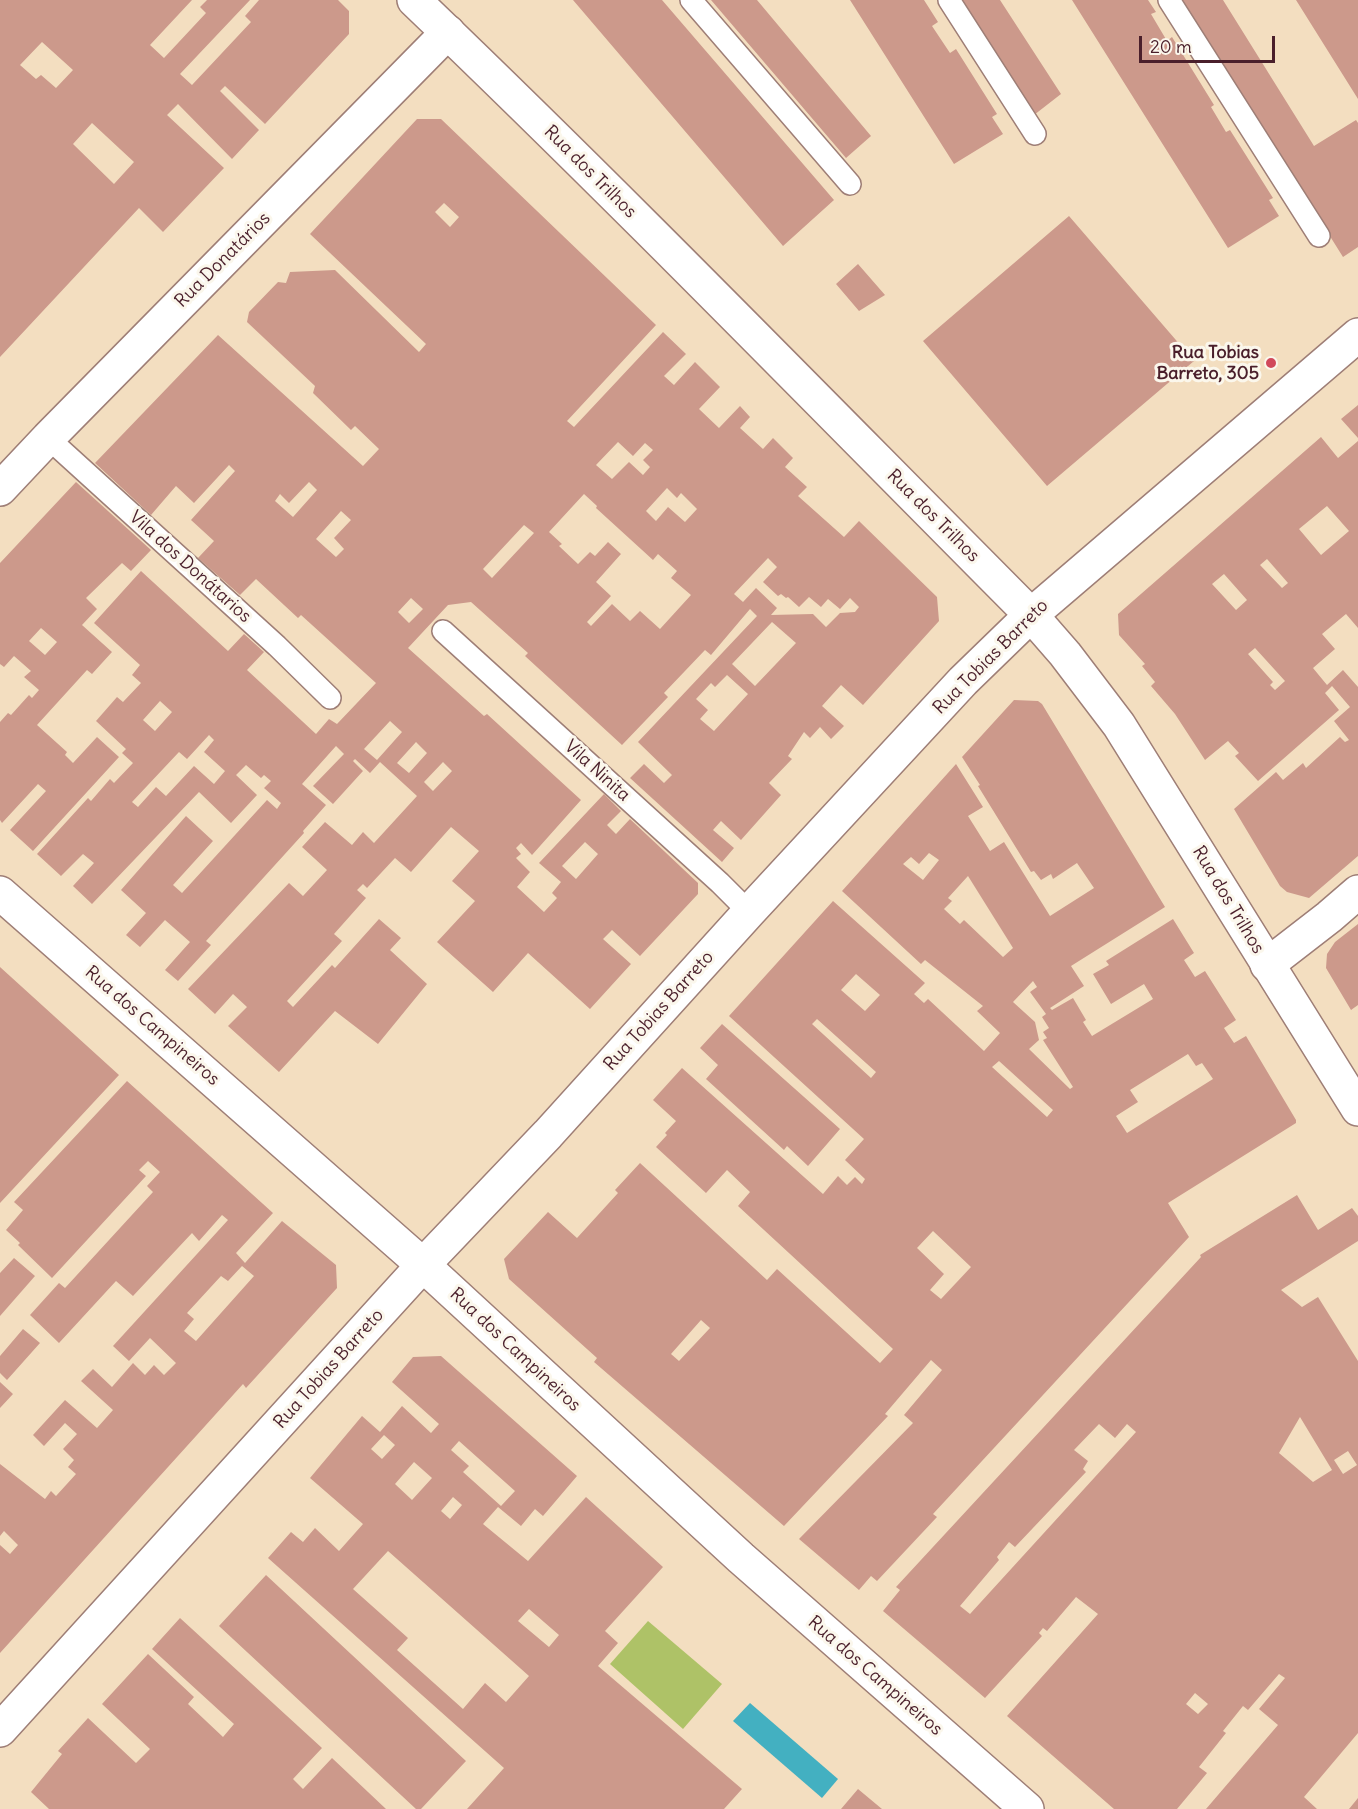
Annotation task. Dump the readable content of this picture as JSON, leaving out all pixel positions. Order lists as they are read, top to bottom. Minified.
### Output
{"streets":{"main road":["Rua dos Trilhos","Rua Donatários","Rua Tobias Barreto","Rua dos Campineiros"],"lane":["Vila dos Donátarios","Vila Ninita"]},"crossings":[["Rua dos Trilhos","Rua Donatários"],["Rua dos Trilhos","Rua Tobias Barreto"],["Rua Donatários","Vila dos Donátarios"],["Rua Tobias Barreto","Vila Ninita"],["Rua Tobias Barreto","Rua dos Campineiros"]],"places":["Rua Tobias Barreto, 305"],"scale_bar":"20 m"}
